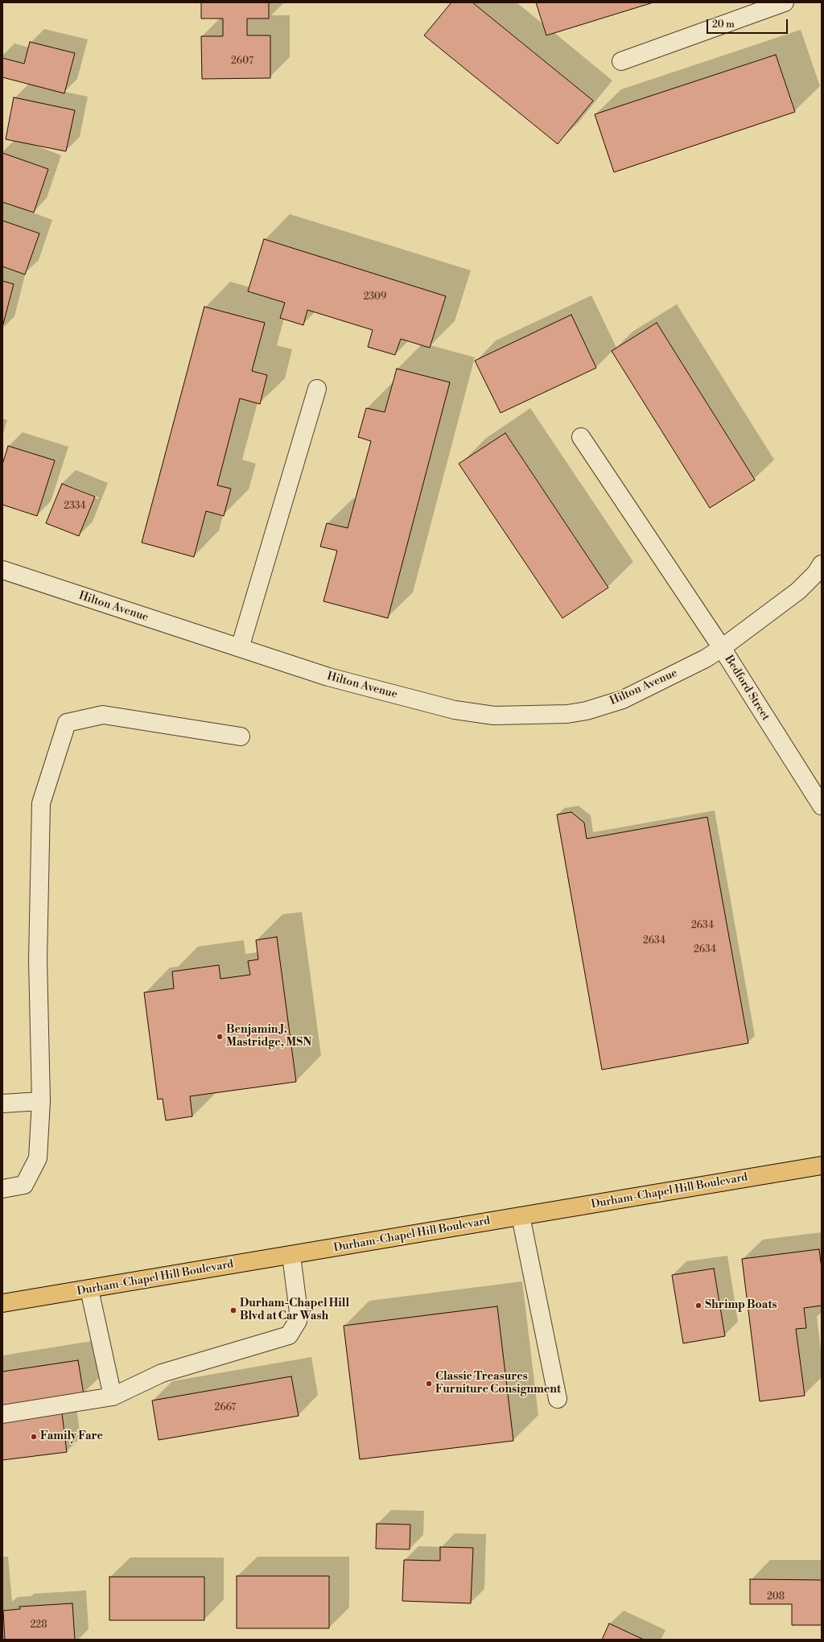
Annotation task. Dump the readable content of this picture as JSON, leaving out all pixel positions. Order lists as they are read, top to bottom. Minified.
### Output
{"streets":{"main road":["Durham-Chapel Hill Boulevard"],"street":["Hilton Avenue","Bedford Street"]},"crossings":[["Hilton Avenue","Bedford Street"]],"places":["Benjamin J. Mastridge, MSN","Shrimp Boats","Durham-Chapel Hill Blvd at Car Wash","Classic Treasures Furniture Consignment","Family Fare"],"house_numbers":["2607","2309","2334","2634","2634","2634","2667","208","228"],"scale_bar":"20 m"}
